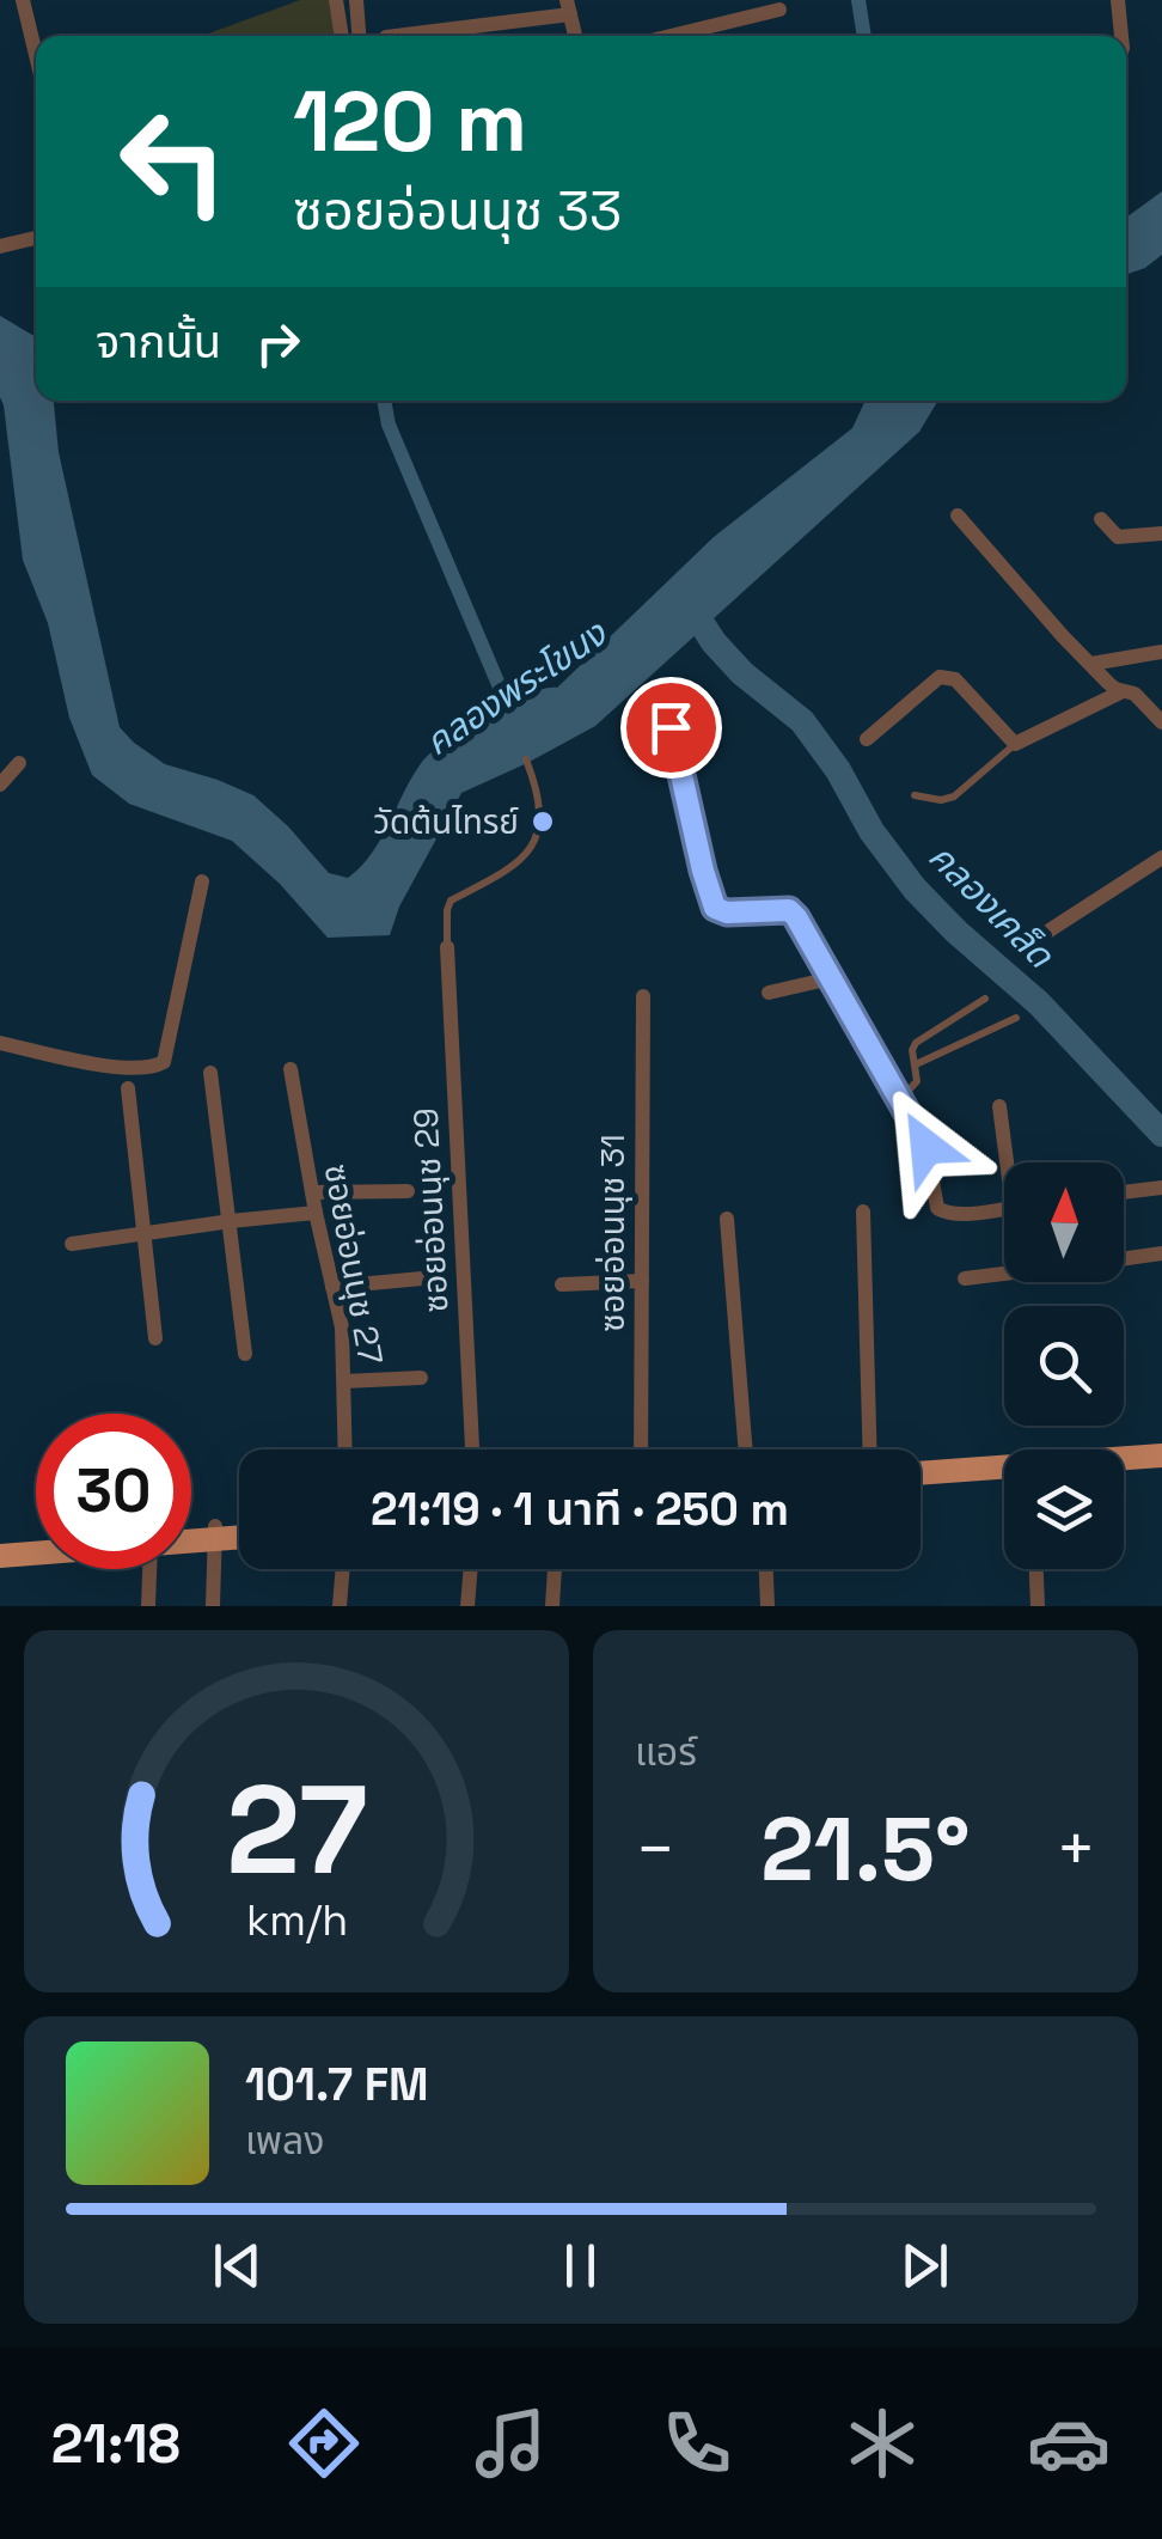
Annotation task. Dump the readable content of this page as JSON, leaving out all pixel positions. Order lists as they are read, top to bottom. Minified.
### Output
{"streets":{"street":["ซอยอ่อนนุช 29","ซอยอ่อนนุช 31","ซอยอ่อนนุช 27"]},"water":["คลองพระโขนง","คลองเคล็ด"],"places":["วัดต้นไทรย์"],"north":"top","page":{"turn":["120 m","ซอยอ่อนนุช 33"],"then":"จากนั้น","limit":"30","trip":"21:19 · 1 นาที · 250 m","tile":"แอร์","heat":["−","21.5°","+"],"song":["101.7 FM","เพลง"],"tabs":"21:18","gauge":["27","km/h"]}}
